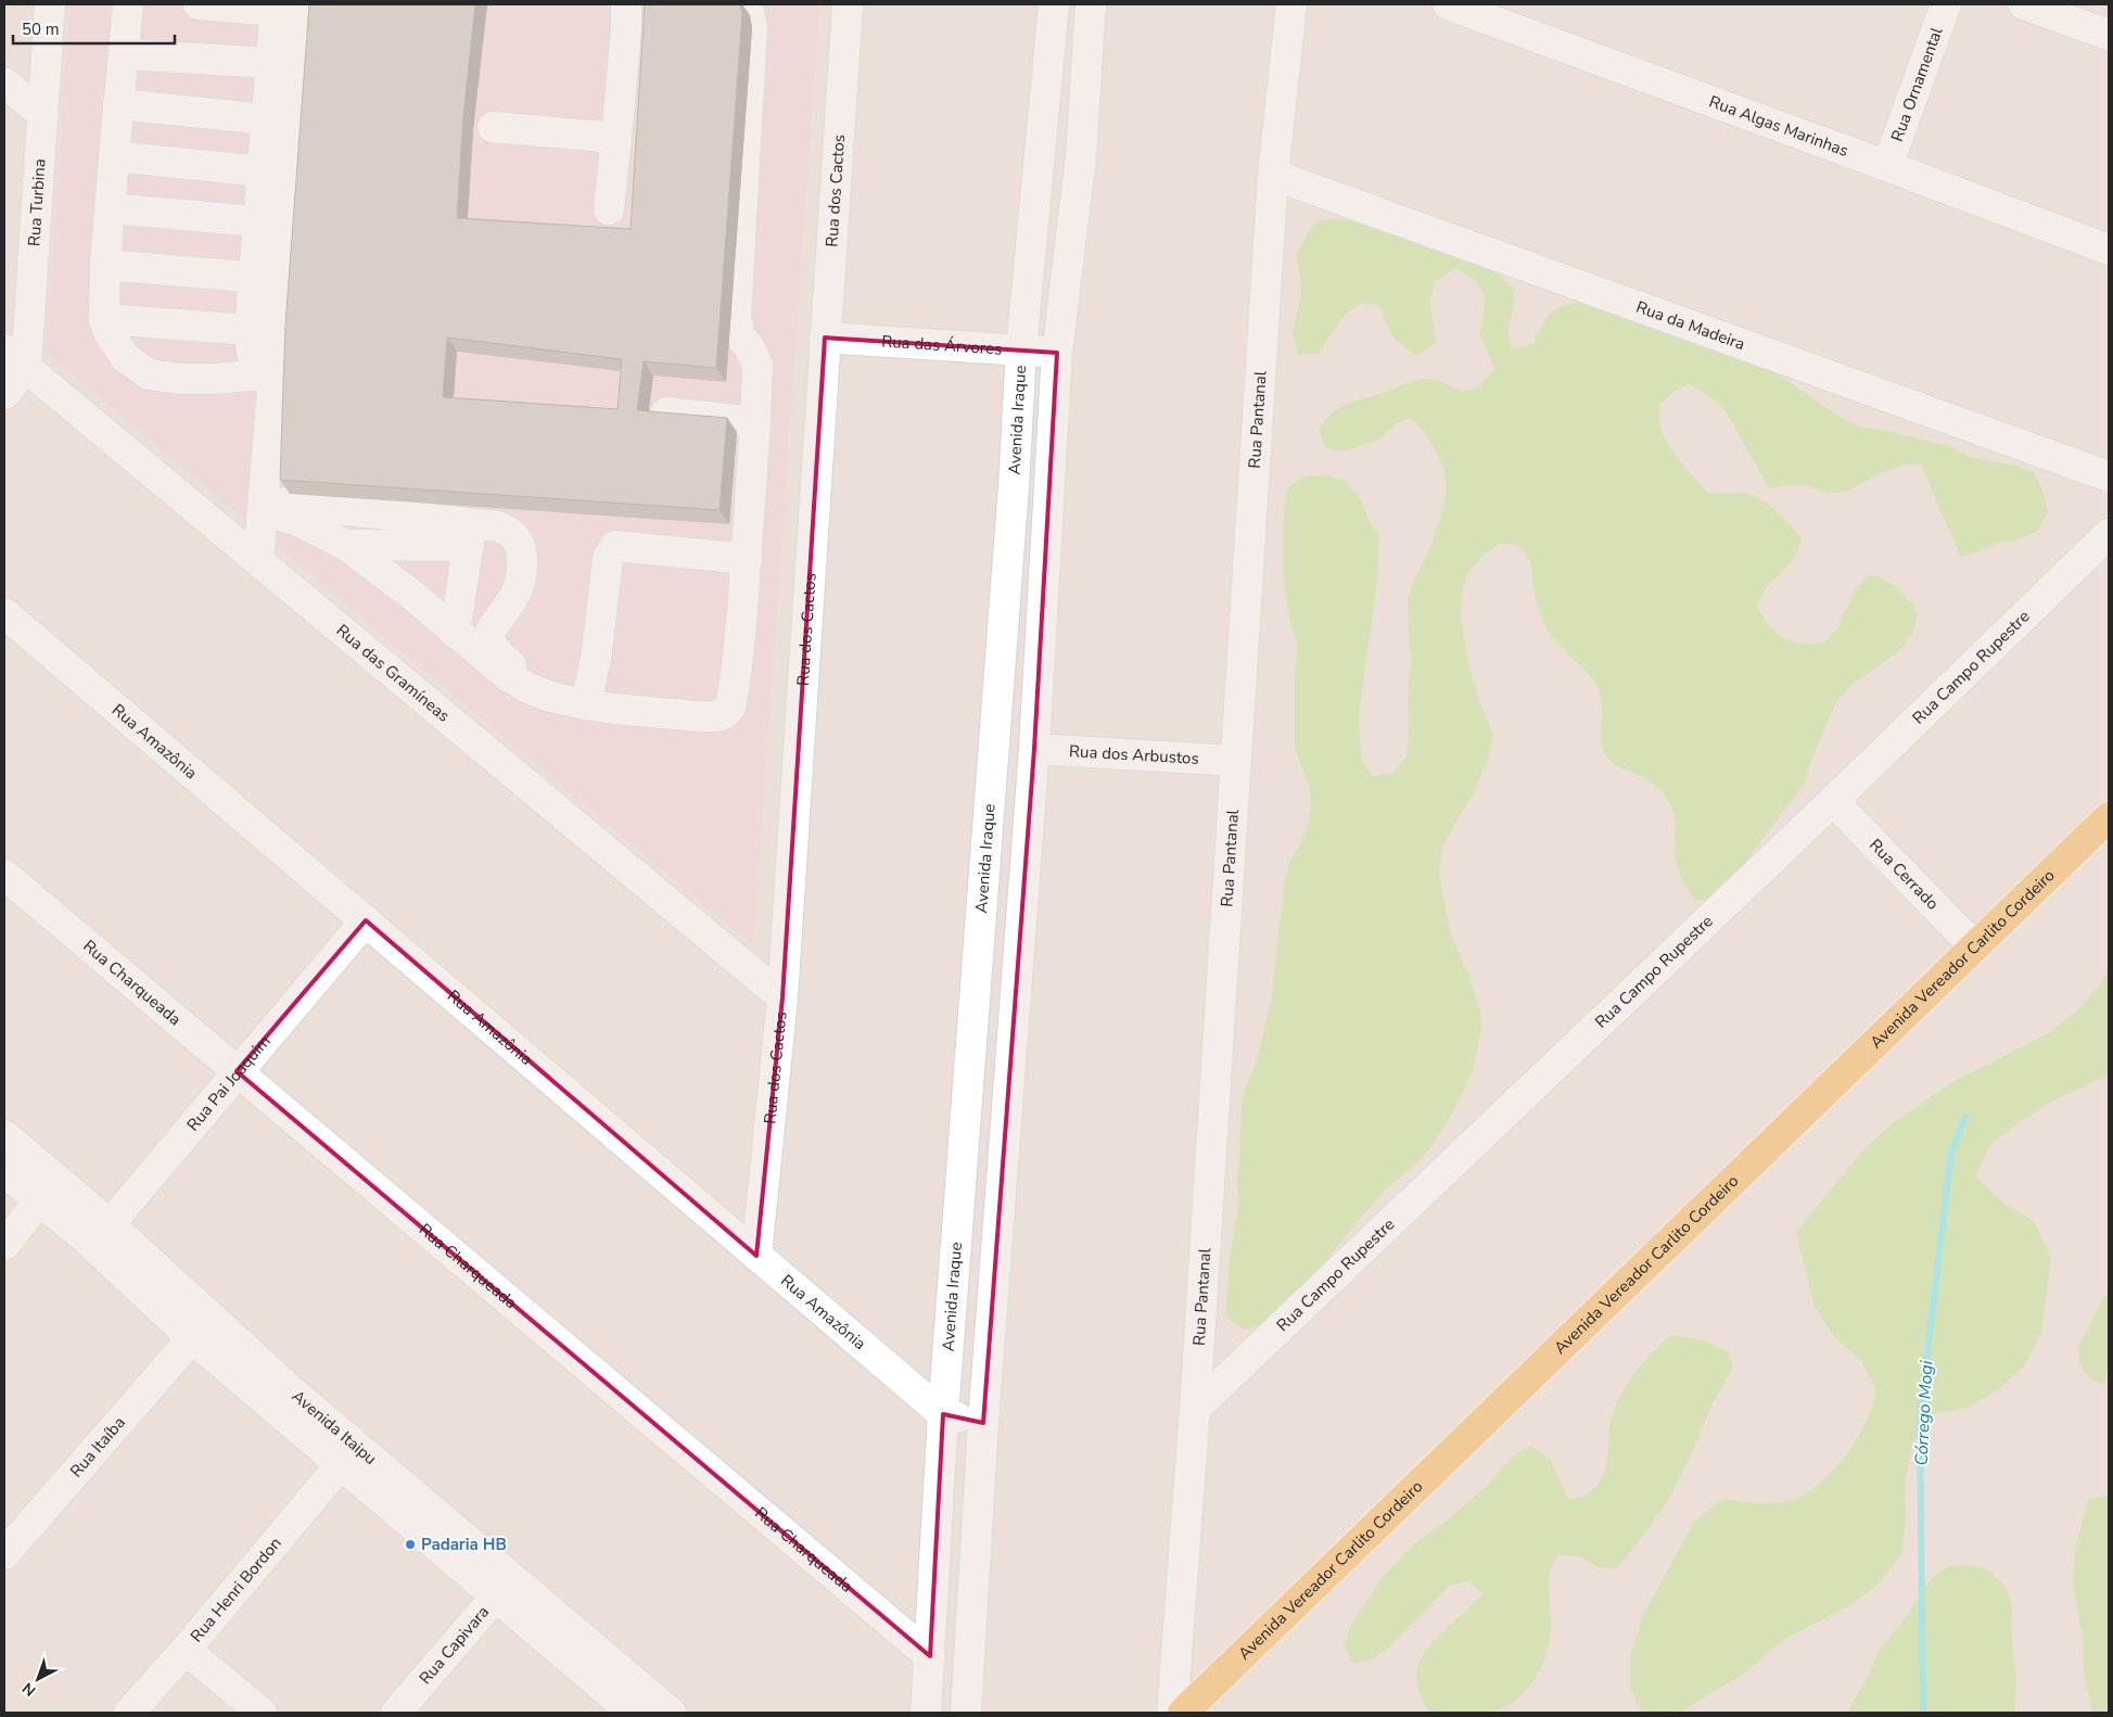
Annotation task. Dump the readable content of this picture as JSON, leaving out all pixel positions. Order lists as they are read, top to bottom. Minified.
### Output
{"streets":{"main road":["Avenida Vereador Carlito Cordeiro"],"street":["Rua Ornamental","Rua Algas Marinhas","Rua dos Cactos","Rua Turbina","Rua da Madeira","Rua das Árvores","Avenida Iraque","Rua Pantanal","Rua Campo Rupestre","Rua das Gramíneas","Rua Amazônia","Rua dos Arbustos","Rua Cerrado","Rua Charqueada","Rua Pai Joaquim","Avenida Itaipu","Rua Itaíba","Rua Henri Bordon","Rua Capivara"]},"crossings":[["Rua Ornamental","Rua Algas Marinhas"],["Rua dos Cactos","Rua das Árvores"],["Rua dos Cactos","Rua das Gramíneas"],["Rua dos Cactos","Rua Amazônia"],["Rua Turbina","Rua das Gramíneas"],["Rua da Madeira","Rua Pantanal"],["Rua das Árvores","Avenida Iraque"],["Avenida Iraque","Rua Amazônia"],["Avenida Iraque","Rua Charqueada"],["Rua Pantanal","Rua Campo Rupestre"],["Rua Pantanal","Rua dos Arbustos"],["Rua Campo Rupestre","Rua Cerrado"],["Rua Amazônia","Rua Pai Joaquim"],["Rua Cerrado","Avenida Vereador Carlito Cordeiro"],["Rua Charqueada","Rua Pai Joaquim"],["Rua Pai Joaquim","Avenida Itaipu"],["Avenida Itaipu","Rua Itaíba"],["Avenida Itaipu","Rua Henri Bordon"],["Avenida Itaipu","Rua Capivara"]],"water":["Córrego Mogi"],"places":["Padaria HB"],"scale_bar":"50 m","north":"bottom left"}
